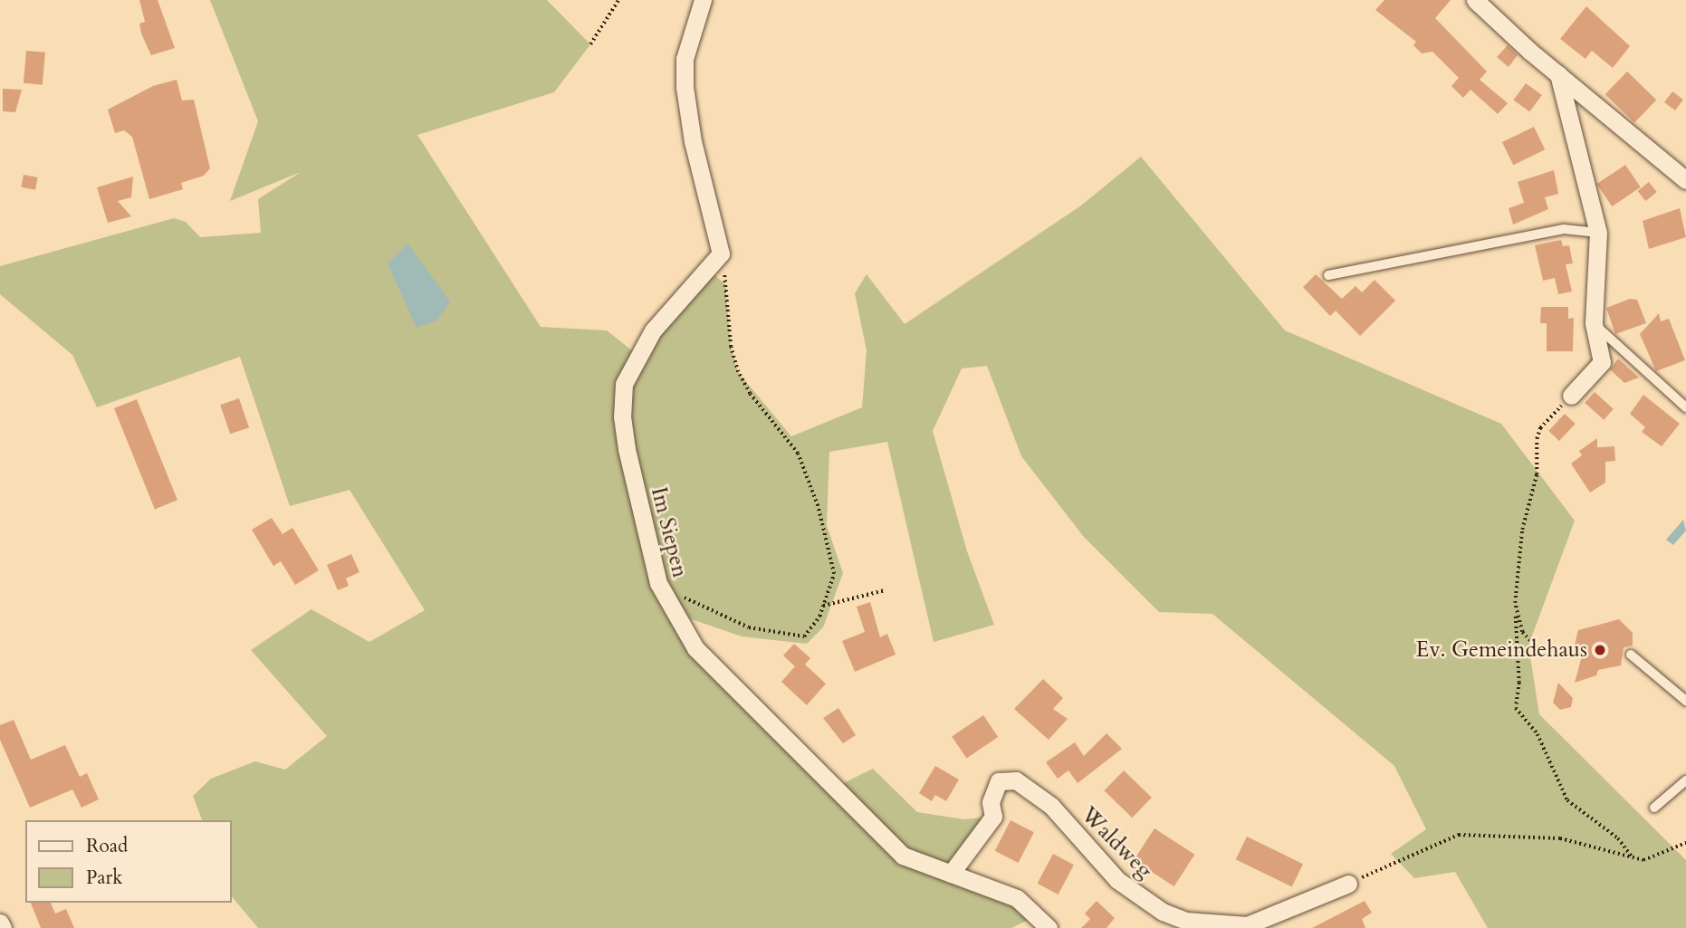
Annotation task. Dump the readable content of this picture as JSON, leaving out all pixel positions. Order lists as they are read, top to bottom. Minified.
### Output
{"streets":{"street":["Im Siepen","Waldweg"]},"crossings":[["Im Siepen","Waldweg"]],"places":["Ev. Gemeindehaus"],"legend":["Road","Park"]}
